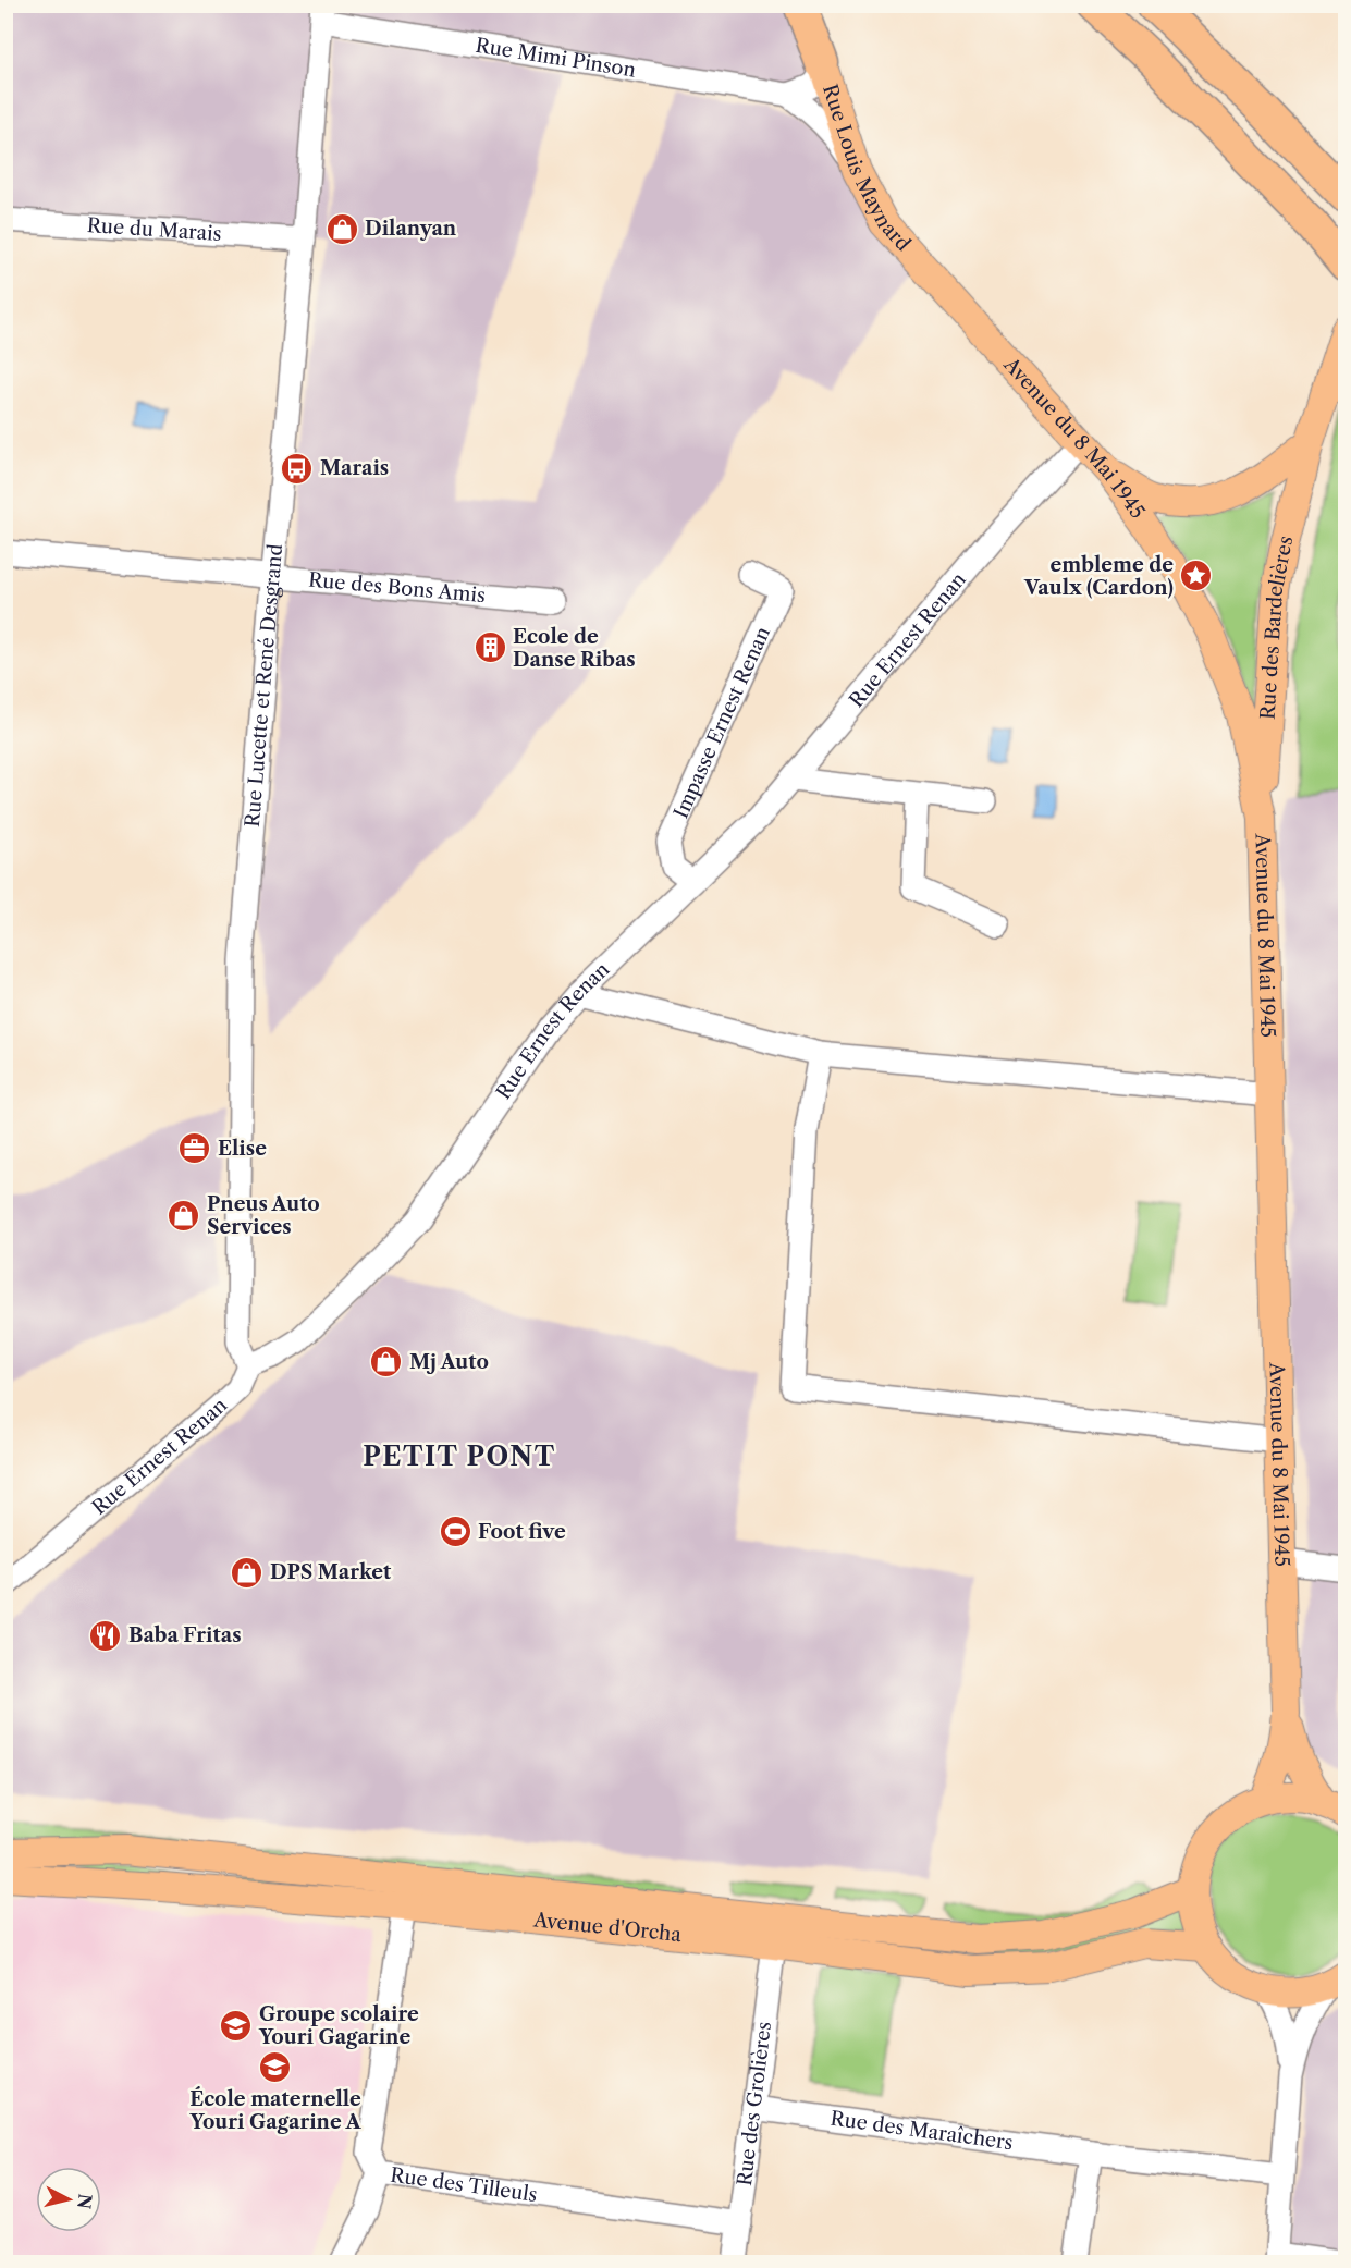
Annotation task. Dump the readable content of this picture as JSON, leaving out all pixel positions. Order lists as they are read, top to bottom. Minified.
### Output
{"streets":{"main road":["Rue Louis Maynard","Avenue du 8 Mai 1945","Rue des Bardelières","Avenue d'Orcha"],"street":["Rue Mimi Pinson","Rue du Marais","Rue des Bons Amis","Rue Ernest Renan","Rue Lucette et René Desgrand","Impasse Ernest Renan","Rue des Grolières","Rue des Maraîchers","Rue des Tilleuls"]},"crossings":[["Rue Mimi Pinson","Rue Louis Maynard"],["Rue Mimi Pinson","Rue Lucette et René Desgrand"],["Rue Louis Maynard","Avenue du 8 Mai 1945"],["Rue du Marais","Rue Lucette et René Desgrand"],["Avenue du 8 Mai 1945","Rue des Bardelières"],["Avenue du 8 Mai 1945","Rue Ernest Renan"],["Rue des Bons Amis","Rue Lucette et René Desgrand"],["Rue Ernest Renan","Rue Lucette et René Desgrand"],["Rue Ernest Renan","Impasse Ernest Renan"],["Avenue d'Orcha","Rue des Grolières"],["Avenue d'Orcha","Rue des Tilleuls"],["Rue des Grolières","Rue des Maraîchers"],["Rue des Grolières","Rue des Tilleuls"]],"districts":["PETIT PONT"],"places":{"shop":["Dilanyan","Pneus Auto Services","Mj Auto","DPS Market"],"bus stop":["Marais"],"place":["embleme de Vaulx (Cardon)"],"building":["Ecole de Danse Ribas"],"office":["Elise"],"sports":["Foot five"],"restaurant":["Baba Fritas"],"school or university":["Groupe scolaire Youri Gagarine","École maternelle Youri Gagarine A"]},"north":"right"}
